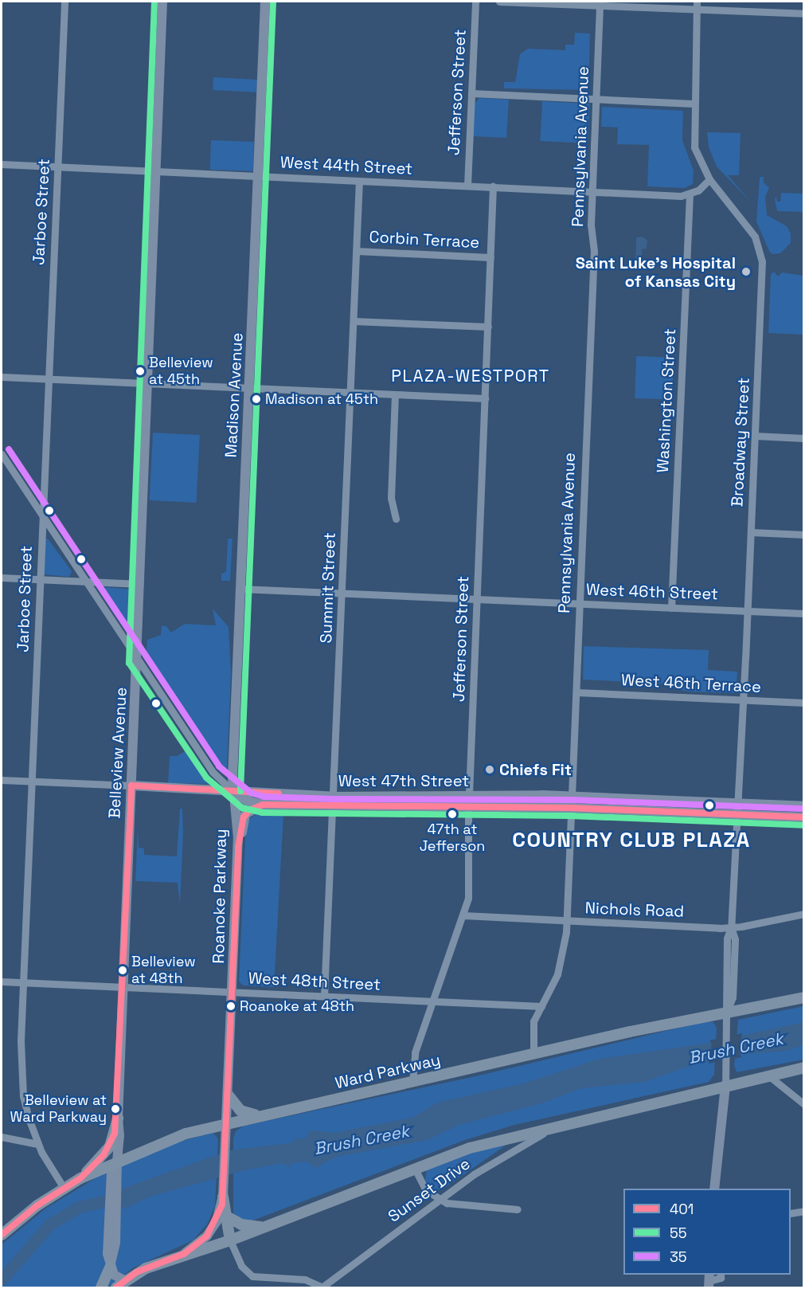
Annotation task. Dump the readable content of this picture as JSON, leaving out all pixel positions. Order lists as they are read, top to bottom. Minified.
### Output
{"streets":{"highway":["Ward Parkway"],"main road":["Madison Avenue","Belleview Avenue","West 47th Street","Roanoke Parkway"],"street":["Jefferson Street","Pennsylvania Avenue","West 44th Street","Jarboe Street","Corbin Terrace","Washington Street","Broadway Street","Summit Street","West 46th Street","West 46th Terrace","Nichols Road","West 48th Street","Sunset Drive"]},"crossings":[["Jefferson Street","West 44th Street"],["Jefferson Street","Corbin Terrace"],["Jefferson Street","West 46th Street"],["Jefferson Street","West 47th Street"],["Jefferson Street","Nichols Road"],["Jefferson Street","West 48th Street"],["Jefferson Street","Ward Parkway"],["Pennsylvania Avenue","West 44th Street"],["Pennsylvania Avenue","West 46th Street"],["Pennsylvania Avenue","West 46th Terrace"],["Pennsylvania Avenue","West 47th Street"],["Pennsylvania Avenue","Nichols Road"],["Pennsylvania Avenue","West 48th Street"],["Pennsylvania Avenue","Ward Parkway"],["West 44th Street","Jarboe Street"],["West 44th Street","Madison Avenue"],["West 44th Street","Washington Street"],["West 44th Street","Summit Street"],["West 44th Street","Belleview Avenue"],["Jarboe Street","West 47th Street"],["Jarboe Street","West 48th Street"],["Jarboe Street","Ward Parkway"],["Corbin Terrace","Summit Street"],["Madison Avenue","West 46th Street"],["Madison Avenue","West 47th Street"],["Madison Avenue","Roanoke Parkway"],["Washington Street","West 46th Street"],["Broadway Street","West 46th Street"],["Broadway Street","West 46th Terrace"],["Broadway Street","West 47th Street"],["Broadway Street","Nichols Road"],["Broadway Street","Ward Parkway"],["Summit Street","West 46th Street"],["Summit Street","West 47th Street"],["Summit Street","West 48th Street"],["Belleview Avenue","West 47th Street"],["Belleview Avenue","West 48th Street"],["Belleview Avenue","Ward Parkway"],["West 47th Street","Roanoke Parkway"],["Roanoke Parkway","West 48th Street"],["Roanoke Parkway","Ward Parkway"]],"districts":["PLAZA-WESTPORT","COUNTRY CLUB PLAZA"],"water":["Brush Creek"],"places":["Saint Luke's Hospital of Kansas City","Belleview at 45th","Madison at 45th","Chiefs Fit","47th at Jefferson","Belleview at 48th","Roanoke at 48th","Belleview at Ward Parkway"],"lines":["transit line 55","transit line 35","transit line 401"],"legend":["401","55","35"]}
